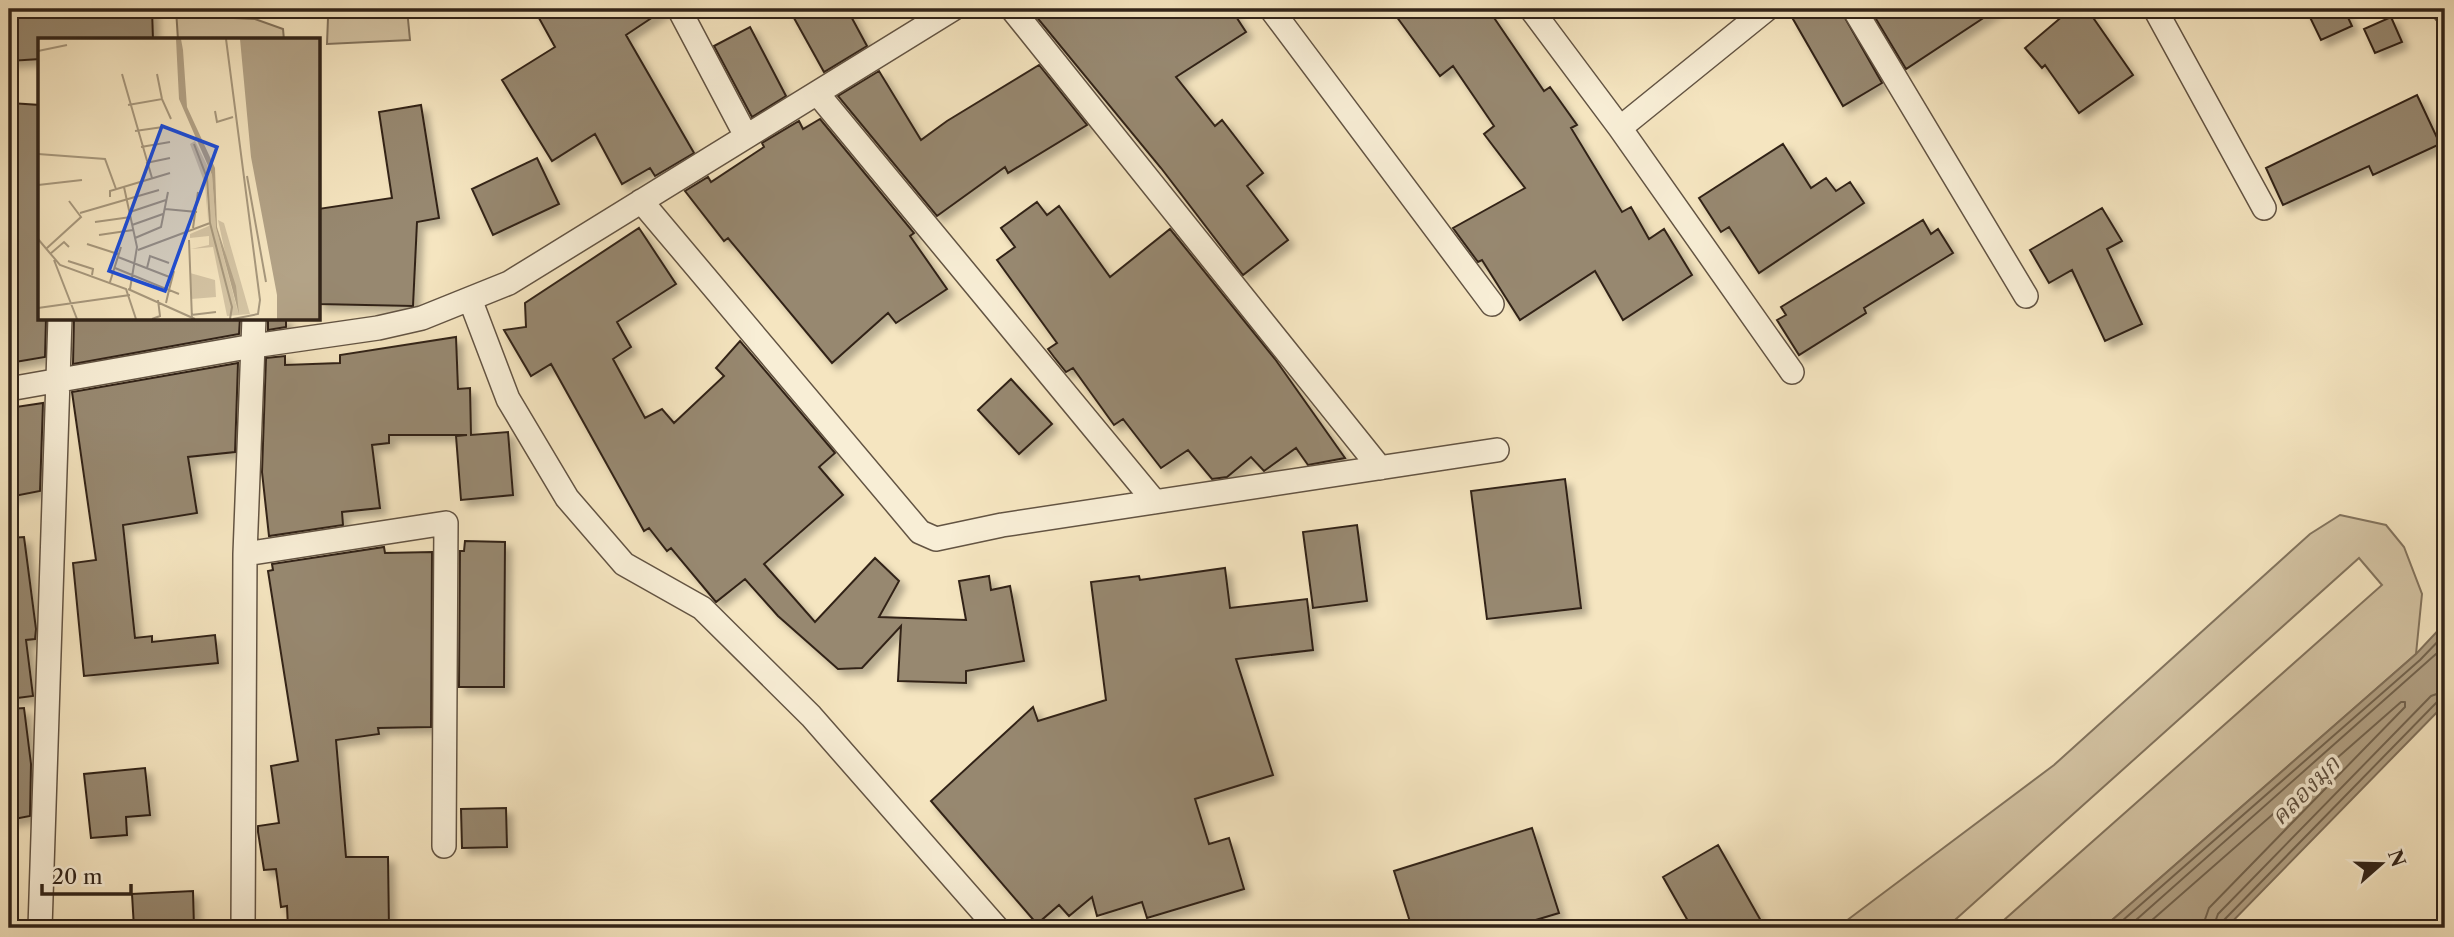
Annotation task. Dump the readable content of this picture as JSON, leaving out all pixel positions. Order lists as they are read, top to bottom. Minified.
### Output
{"water":["คลองมุก"],"scale_bar":"20 m","north":"right"}
